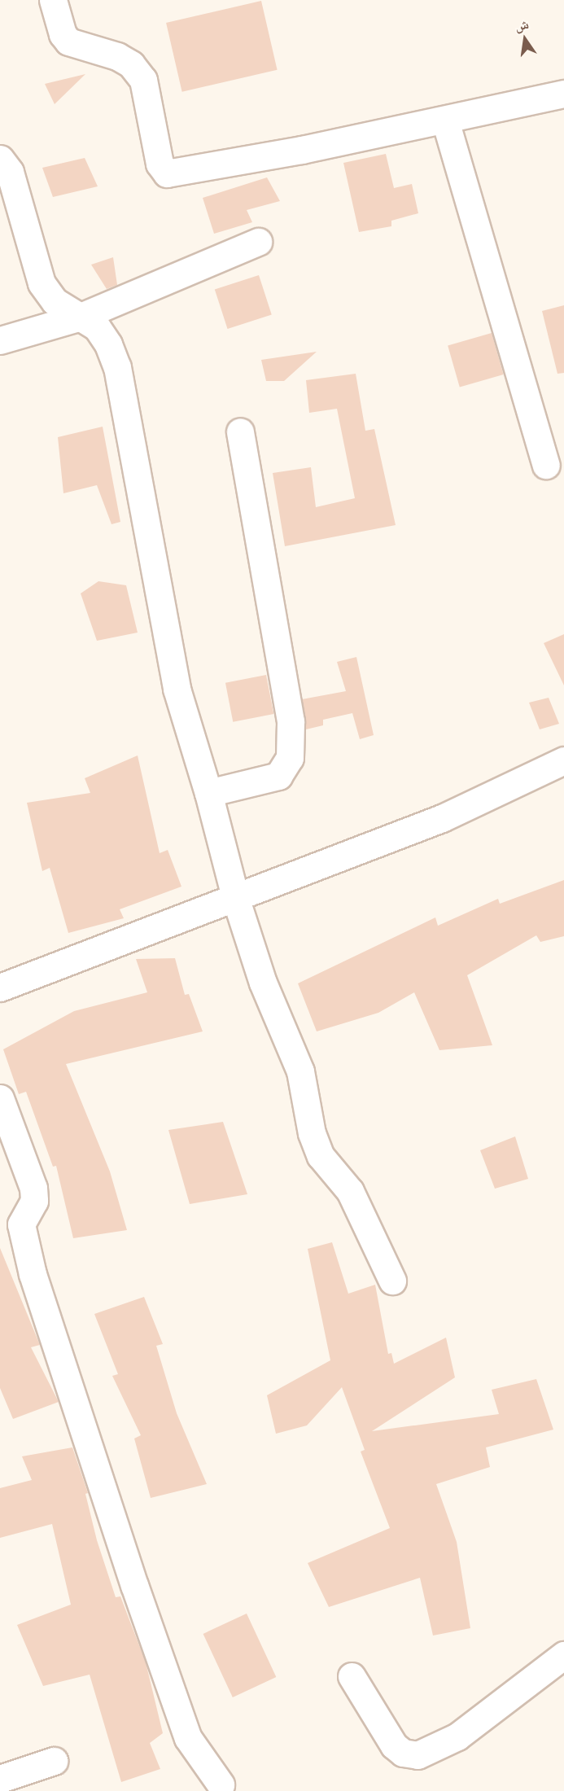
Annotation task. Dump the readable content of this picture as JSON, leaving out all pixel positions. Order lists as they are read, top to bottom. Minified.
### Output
{"north":"top"}
